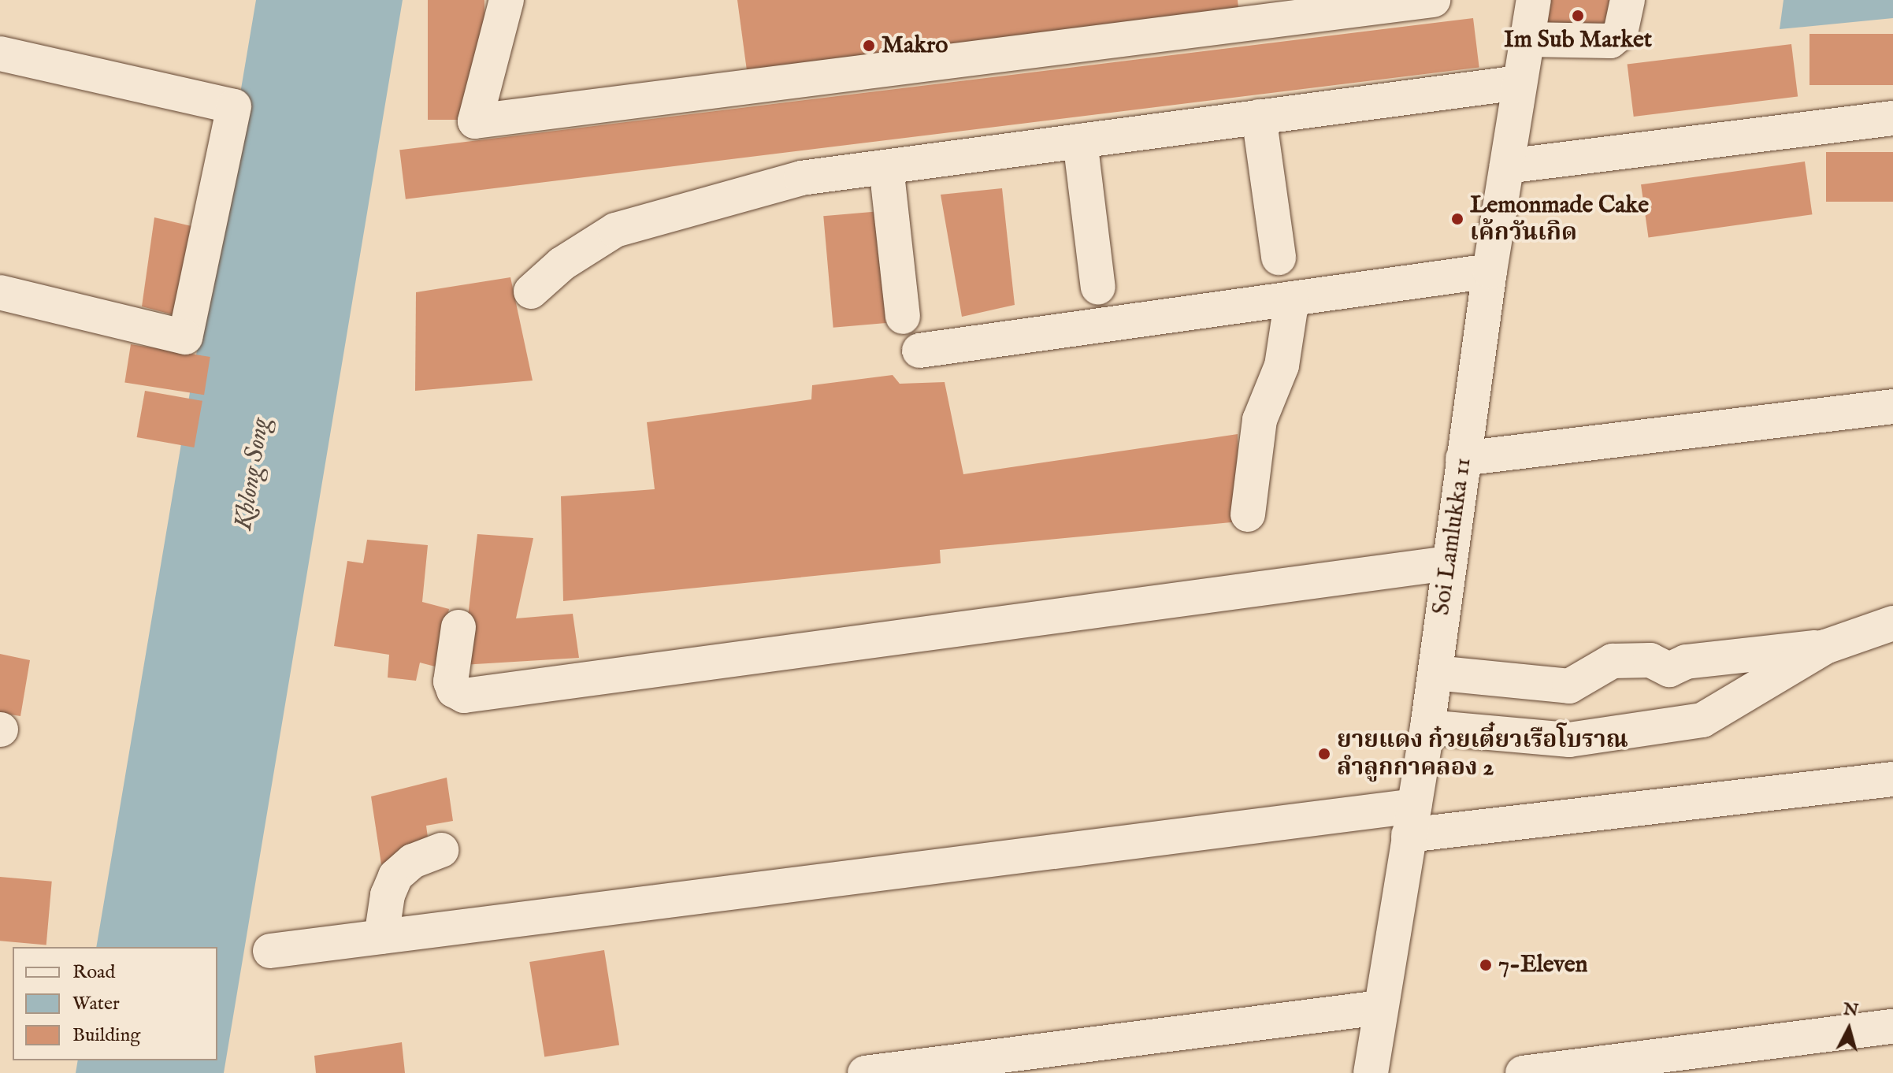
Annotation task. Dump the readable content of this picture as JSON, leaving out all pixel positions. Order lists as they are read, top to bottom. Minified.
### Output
{"streets":{"street":["Soi Lamlukka 11"]},"water":["Khlong Song"],"places":["Im Sub Market","Makro","Lemonmade Cake เค้กวันเกิด","ยายแดง ก๋วยเตี๋ยวเรือโบราณ ลำลูกกาคลอง 2","7-Eleven"],"legend":["Road","Water","Building"],"north":"top"}
